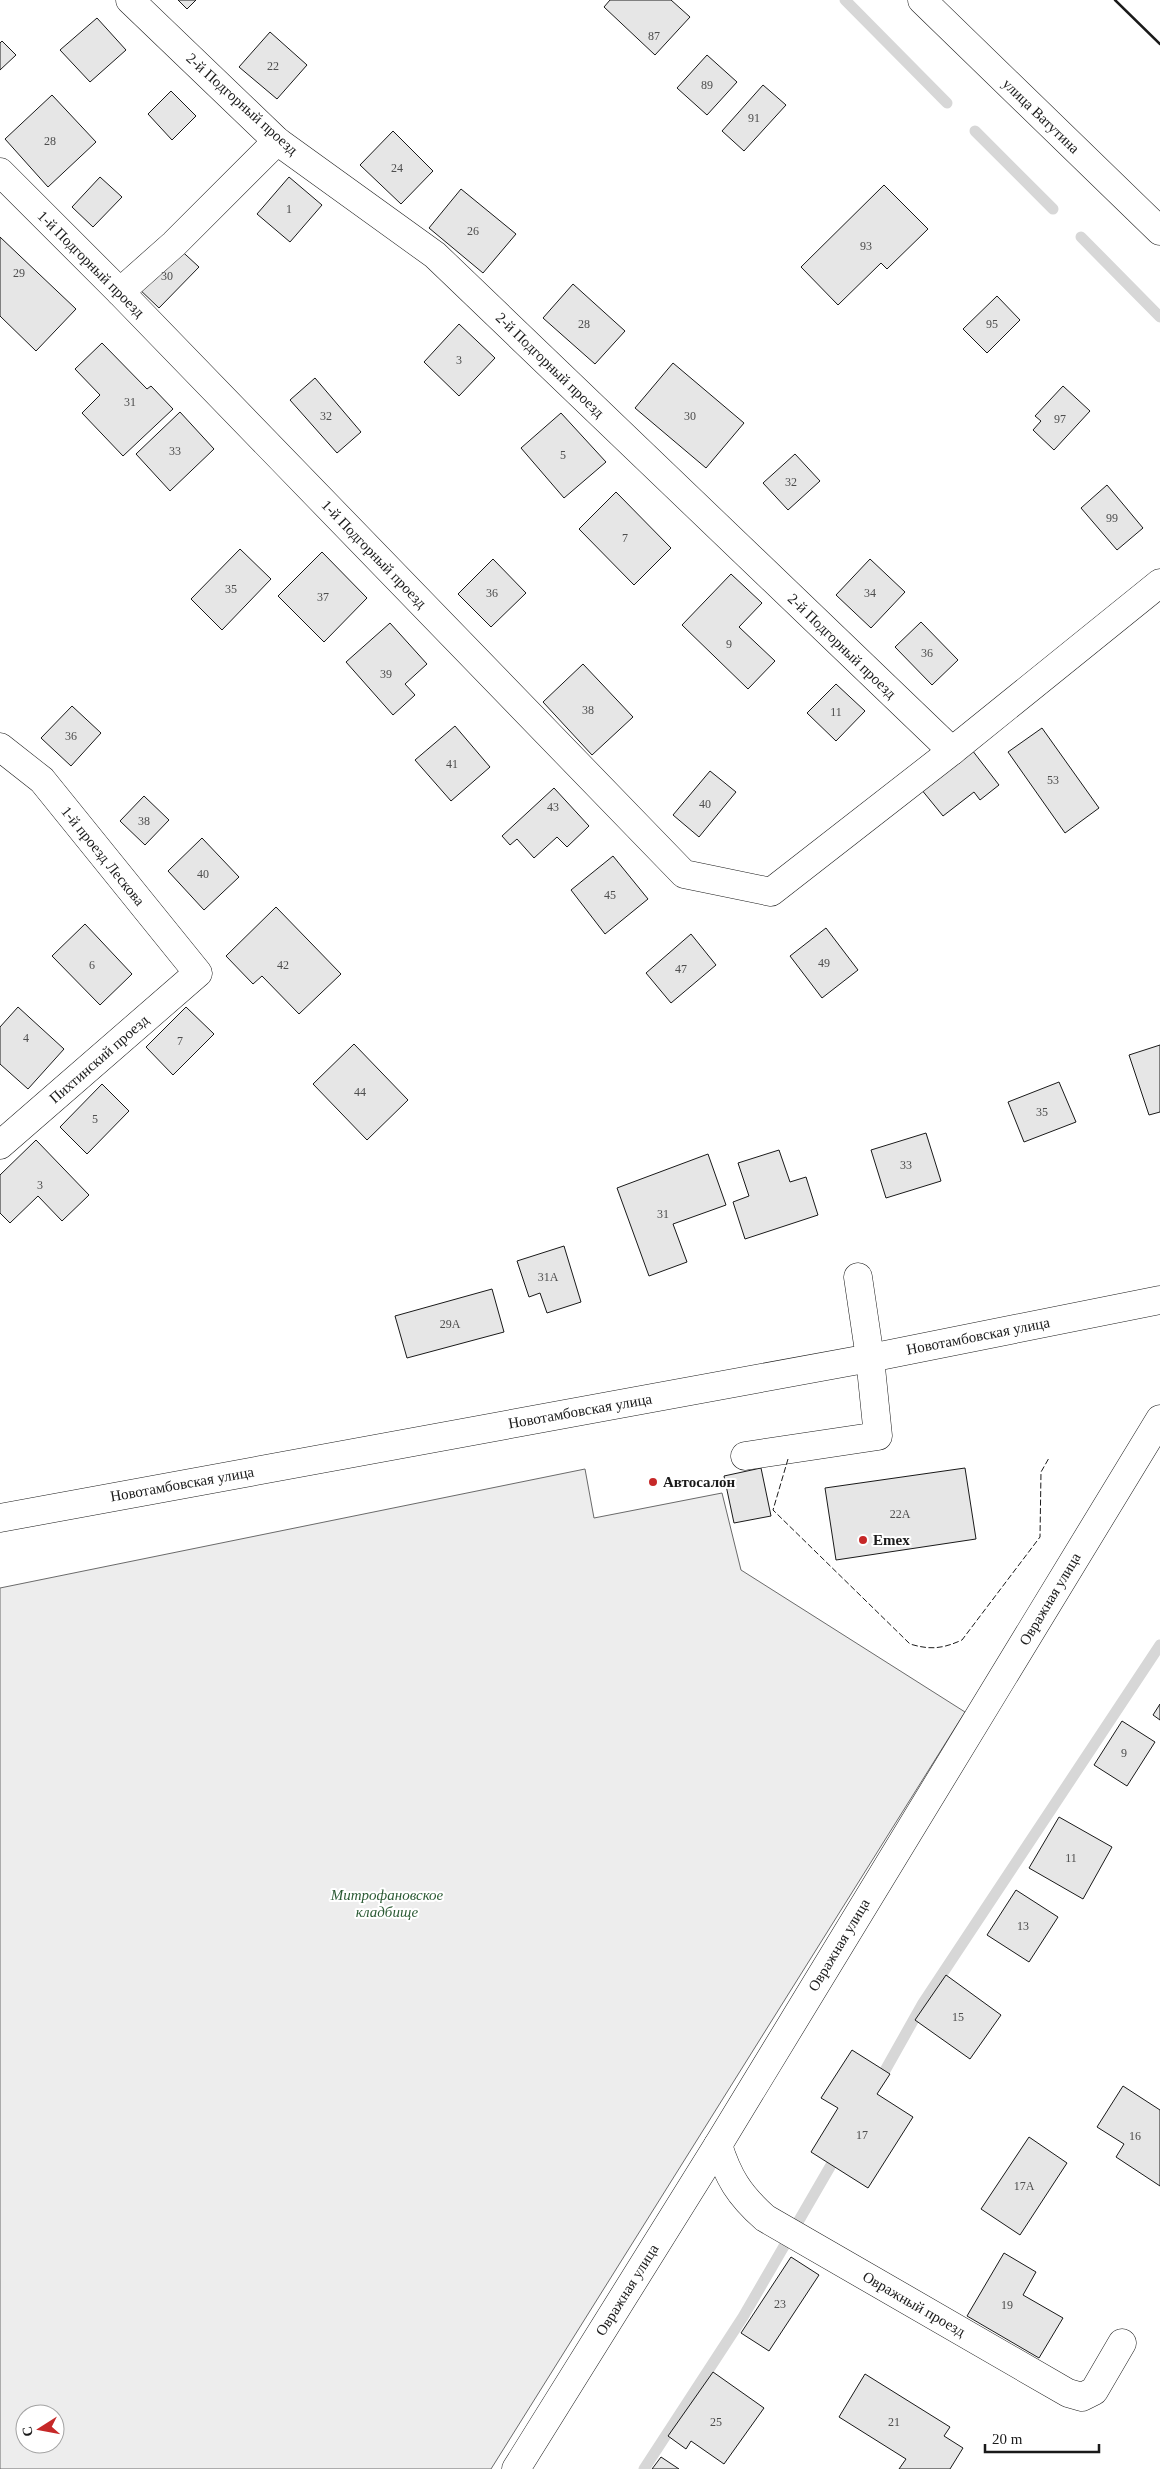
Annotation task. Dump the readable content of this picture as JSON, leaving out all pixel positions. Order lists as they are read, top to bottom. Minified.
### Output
{"streets":{"street":["2-й Подгорный проезд","улица Ватутина","1-й Подгорный проезд","1-й проезд Лескова","Пихтинский проезд","Новотамбовская улица","Овражная улица","Овражный проезд"]},"crossings":[["2-й Подгорный проезд","1-й Подгорный проезд"],["1-й проезд Лескова","Пихтинский проезд"],["Овражная улица","Овражный проезд"]],"parks":["Митрофановское кладбище"],"places":["Автосалон","Emex"],"house_numbers":["87","22","89","91","28","24","1","26","93","29","30","28","95","3","31","32","30","97","33","5","32","99","7","35","36","34","37","9","36","39","38","11","36","41","53","40","43","38","40","45","49","6","42","47","4","7","44","35","5","33","3","31","31А","29А","22А","9","11","13","15","17","16","17А","23","19","25","21"],"scale_bar":"20 m","north":"left"}
